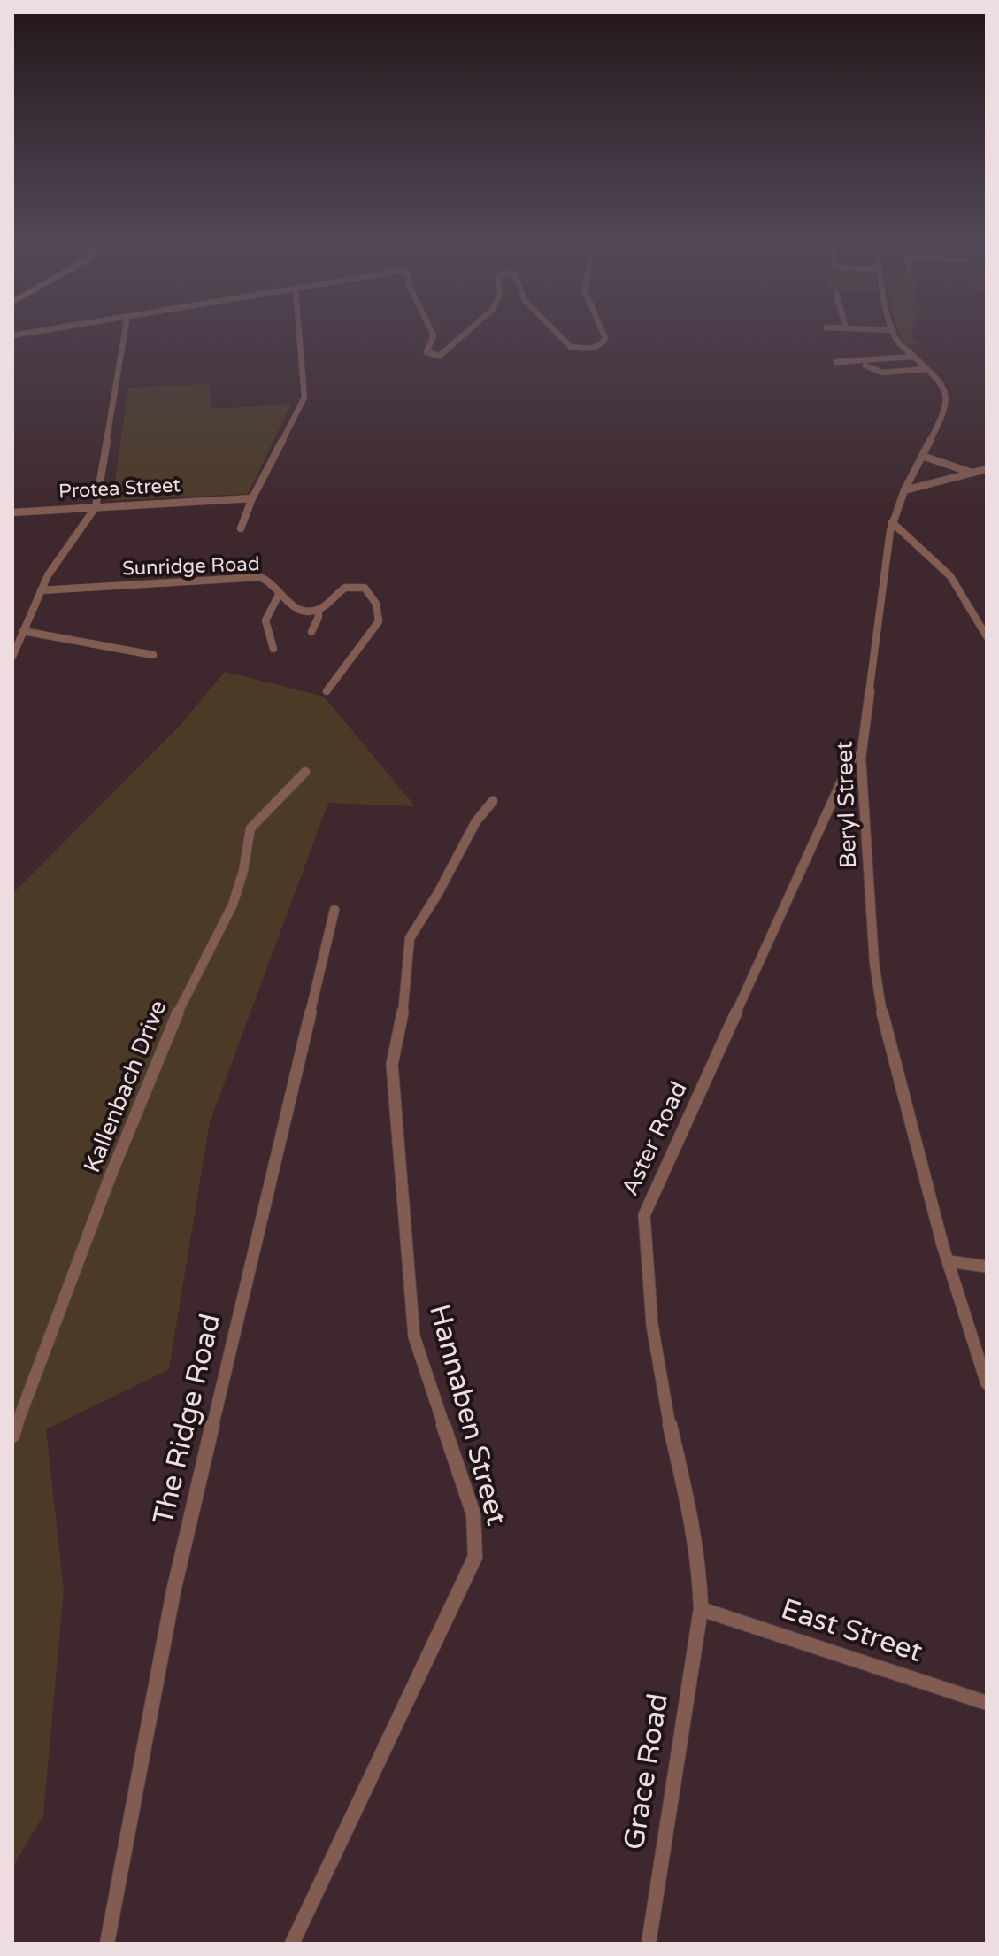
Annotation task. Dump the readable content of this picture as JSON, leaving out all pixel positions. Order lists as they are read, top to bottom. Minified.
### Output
{"streets":{"street":["Protea Street","Sunridge Road","Beryl Street","Kallenbach Drive","Aster Road","Hannaben Street","The Ridge Road","East Street","Grace Road"]},"crossings":[["Beryl Street","Aster Road"],["Aster Road","East Street"],["Aster Road","Grace Road"],["East Street","Grace Road"]]}
